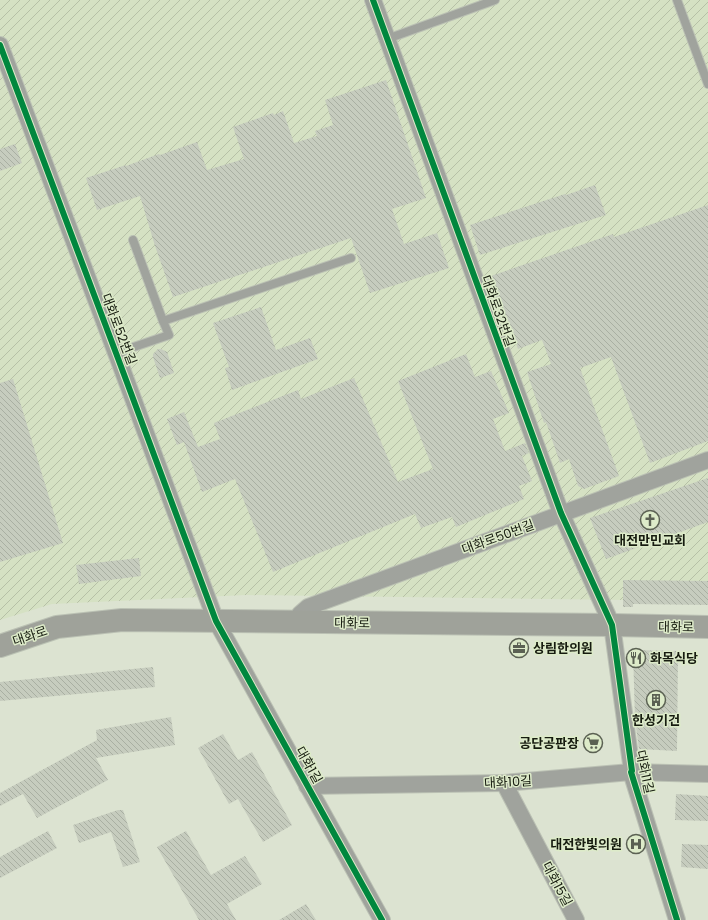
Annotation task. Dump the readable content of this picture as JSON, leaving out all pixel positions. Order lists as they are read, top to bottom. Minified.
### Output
{"streets":{"main road":["대화로"],"street":["대화로32번길","대화로52번길","대화로50번길","대화1길","대화11길","대화10길","대화15길"]},"crossings":[["대화로32번길","대화로50번길"],["대화로32번길","대화로"],["대화로32번길","대화11길"],["대화로52번길","대화로"],["대화로52번길","대화1길"],["대화로50번길","대화로"],["대화로","대화1길"],["대화로","대화11길"],["대화1길","대화10길"],["대화11길","대화10길"],["대화10길","대화15길"]],"places":{"church":["대전만민교회"],"office":["상림한의원"],"restaurant":["화목식당"],"building":["한성기건"],"supermarket":["공단공판장"],"hospital":["대전한빛의원"]}}
